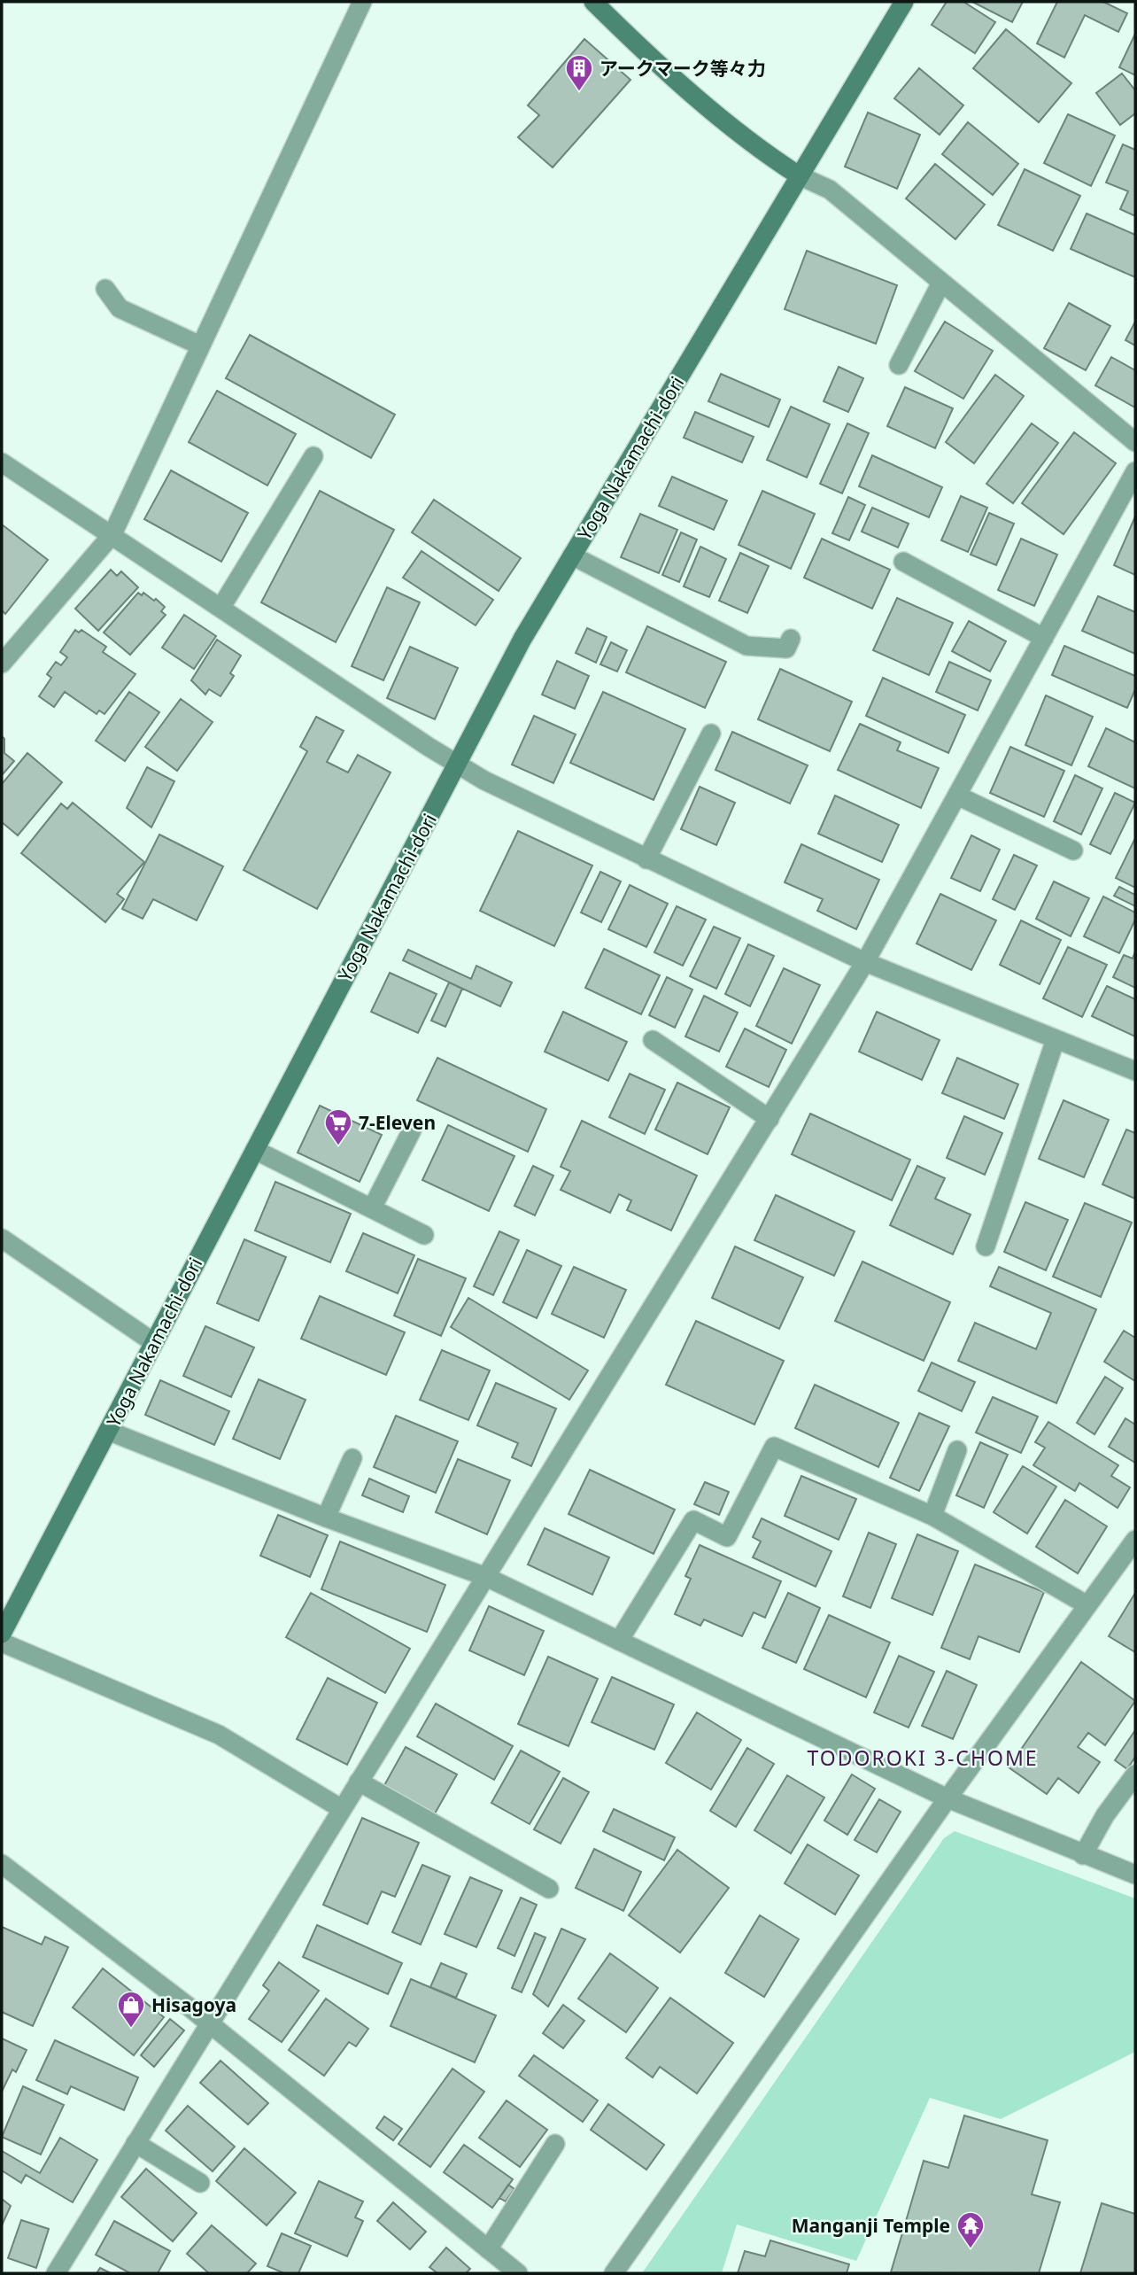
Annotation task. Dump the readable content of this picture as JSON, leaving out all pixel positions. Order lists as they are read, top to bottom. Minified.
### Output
{"streets":{"street":["Yoga Nakamachi-dori"]},"districts":["TODOROKI 3-CHOME"],"places":{"building":["アークマーク等々力"],"supermarket":["7-Eleven"],"shop":["Hisagoya"],"temple":["Manganji Temple"]}}
